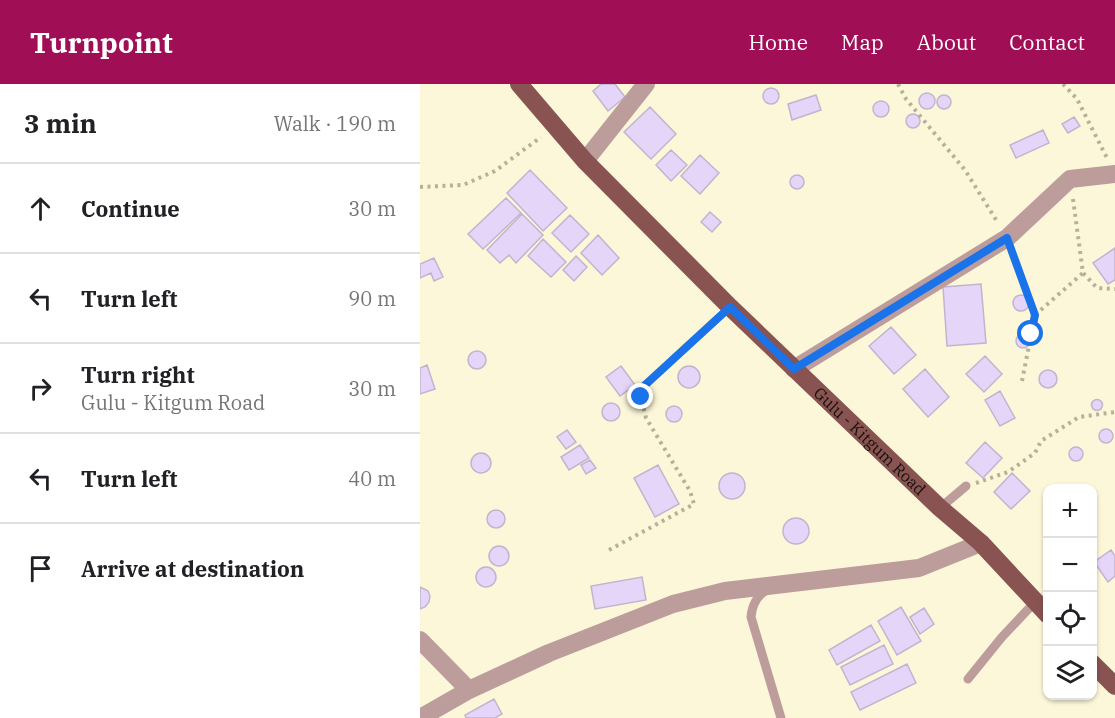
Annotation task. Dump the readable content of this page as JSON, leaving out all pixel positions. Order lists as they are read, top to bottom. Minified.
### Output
{"streets":{"main road":["Gulu - Kitgum Road"]},"page":{"header":"Turnpoint","nav":["Home","Map","About","Contact"],"heading":["3 min","Walk · 190 m"],"list":[["Continue","30 m"],["Turn left","90 m"],["Turn right","Gulu - Kitgum Road","30 m"],["Turn left","40 m"],"Arrive at destination"],"map_buttons":["+","−"]}}
